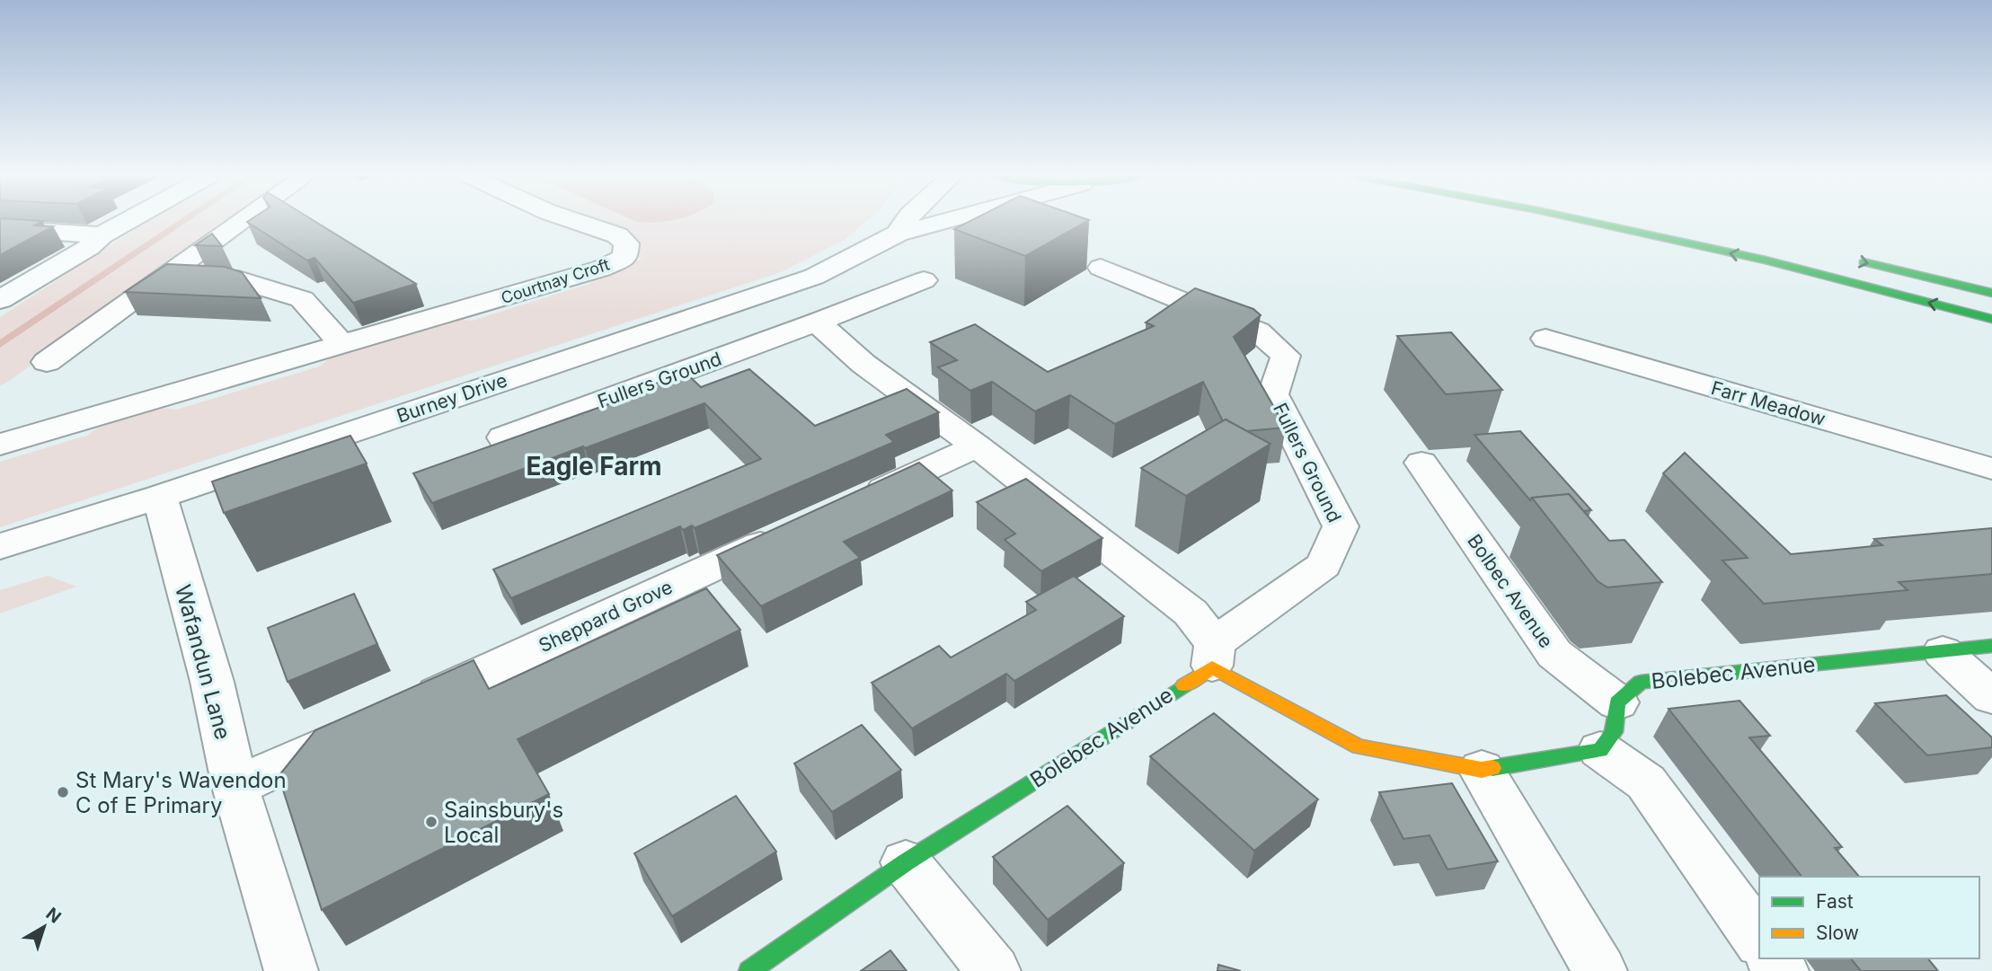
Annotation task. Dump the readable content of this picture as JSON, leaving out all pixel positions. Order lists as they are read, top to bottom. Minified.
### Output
{"streets":{"main road":["Bolebec Avenue"],"street":["Courtnay Croft","Fullers Ground","Burney Drive","Farr Meadow","Bolbec Avenue","Sheppard Grove","Wafandun Lane"]},"crossings":[["Fullers Ground","Bolebec Avenue"],["Burney Drive","Wafandun Lane"],["Bolbec Avenue","Bolebec Avenue"]],"districts":["Eagle Farm"],"places":["St Mary's Wavendon C of E Primary","Sainsbury's Local"],"legend":["Fast","Slow"],"north":"top right"}
